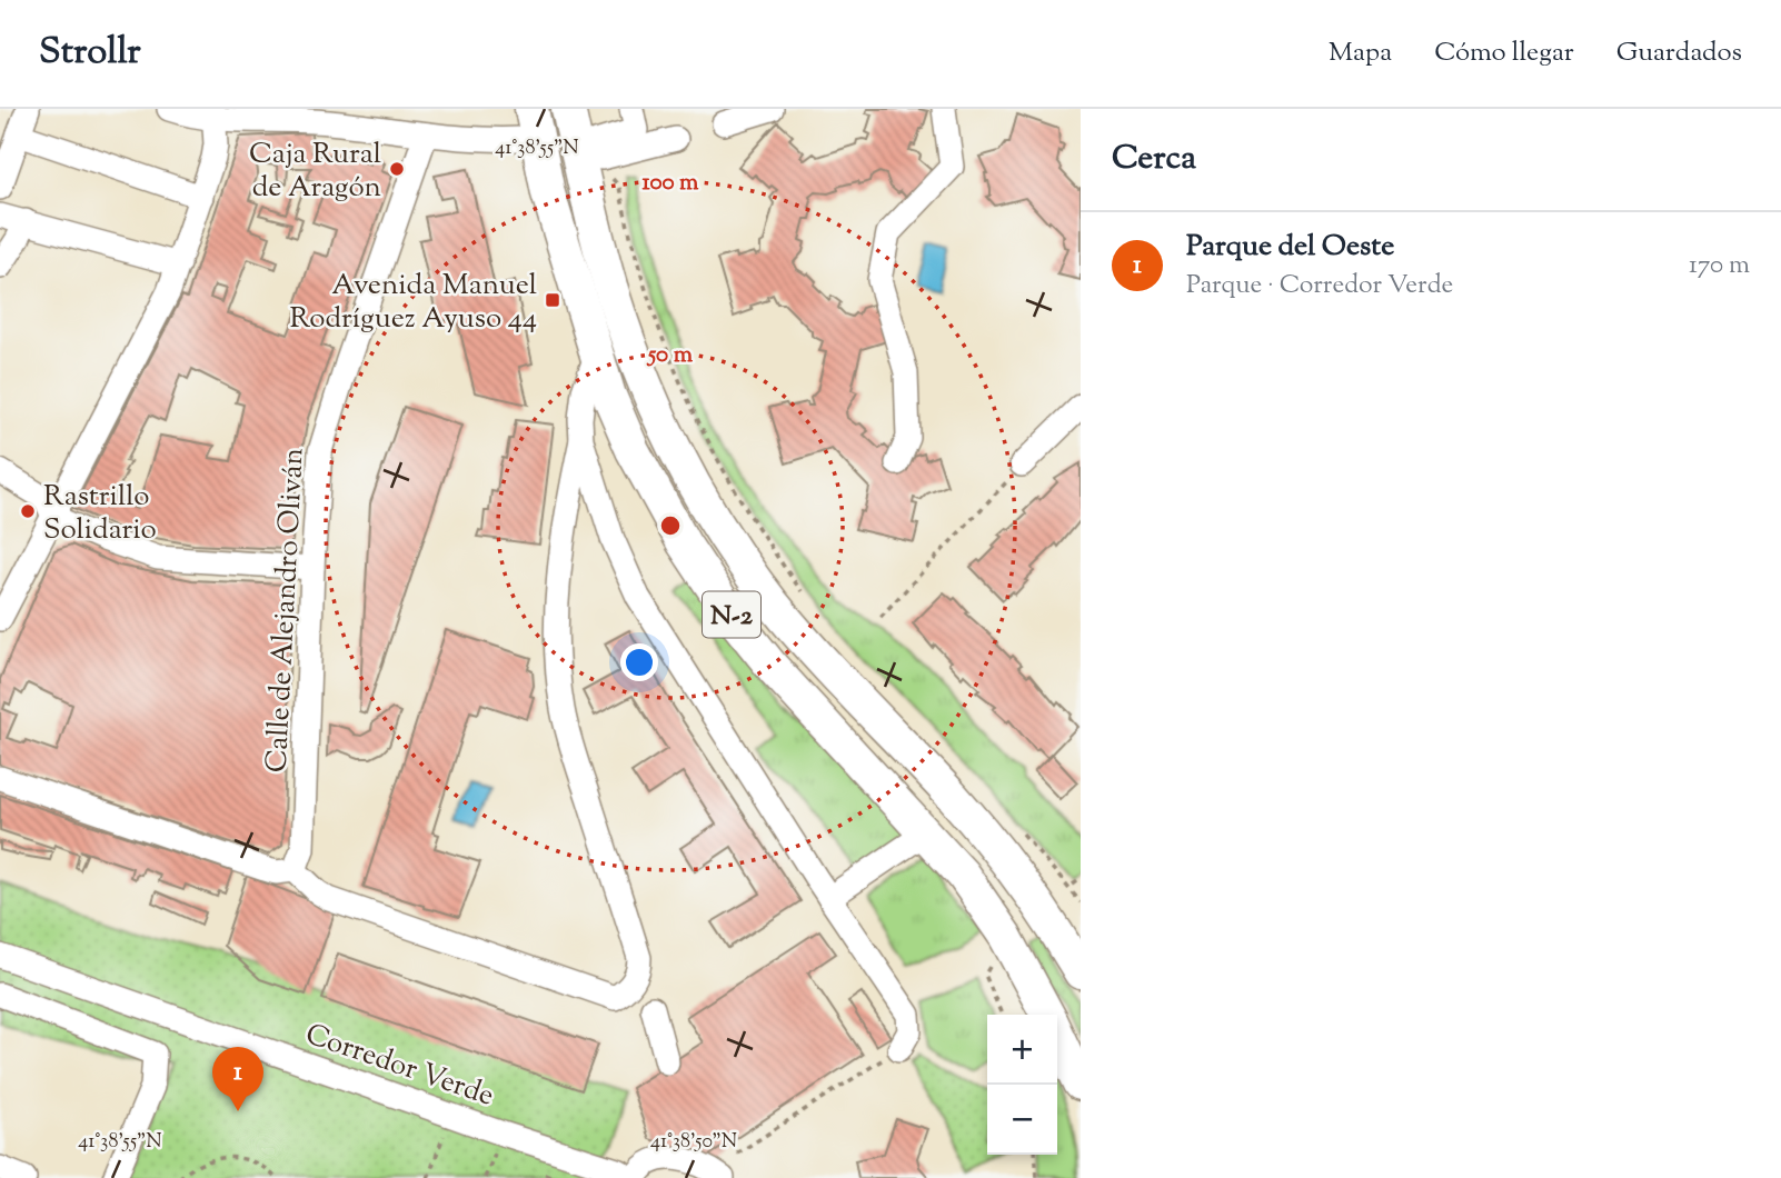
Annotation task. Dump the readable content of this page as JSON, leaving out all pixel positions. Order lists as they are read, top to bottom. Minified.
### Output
{"streets":{"highway":["N-2"],"street":["Calle de Alejandro Oliván","Corredor Verde"]},"places":{"other":["Caja Rural de Aragón","Rastrillo Solidario"],"transit":["Avenida Manuel Rodríguez Ayuso 44"]},"page":{"header":"Strollr","nav":["Mapa","Cómo llegar","Guardados"],"heading":"Cerca","list":[{"mark":"1","name":"Parque del Oeste","note":"Parque · Corredor Verde","value":"170 m"}],"map_buttons":["+","−"],"pins":"1"},"coordinates":["41°38'55\"N","41°38'50\"N"],"rings":["100 m","50 m"]}
